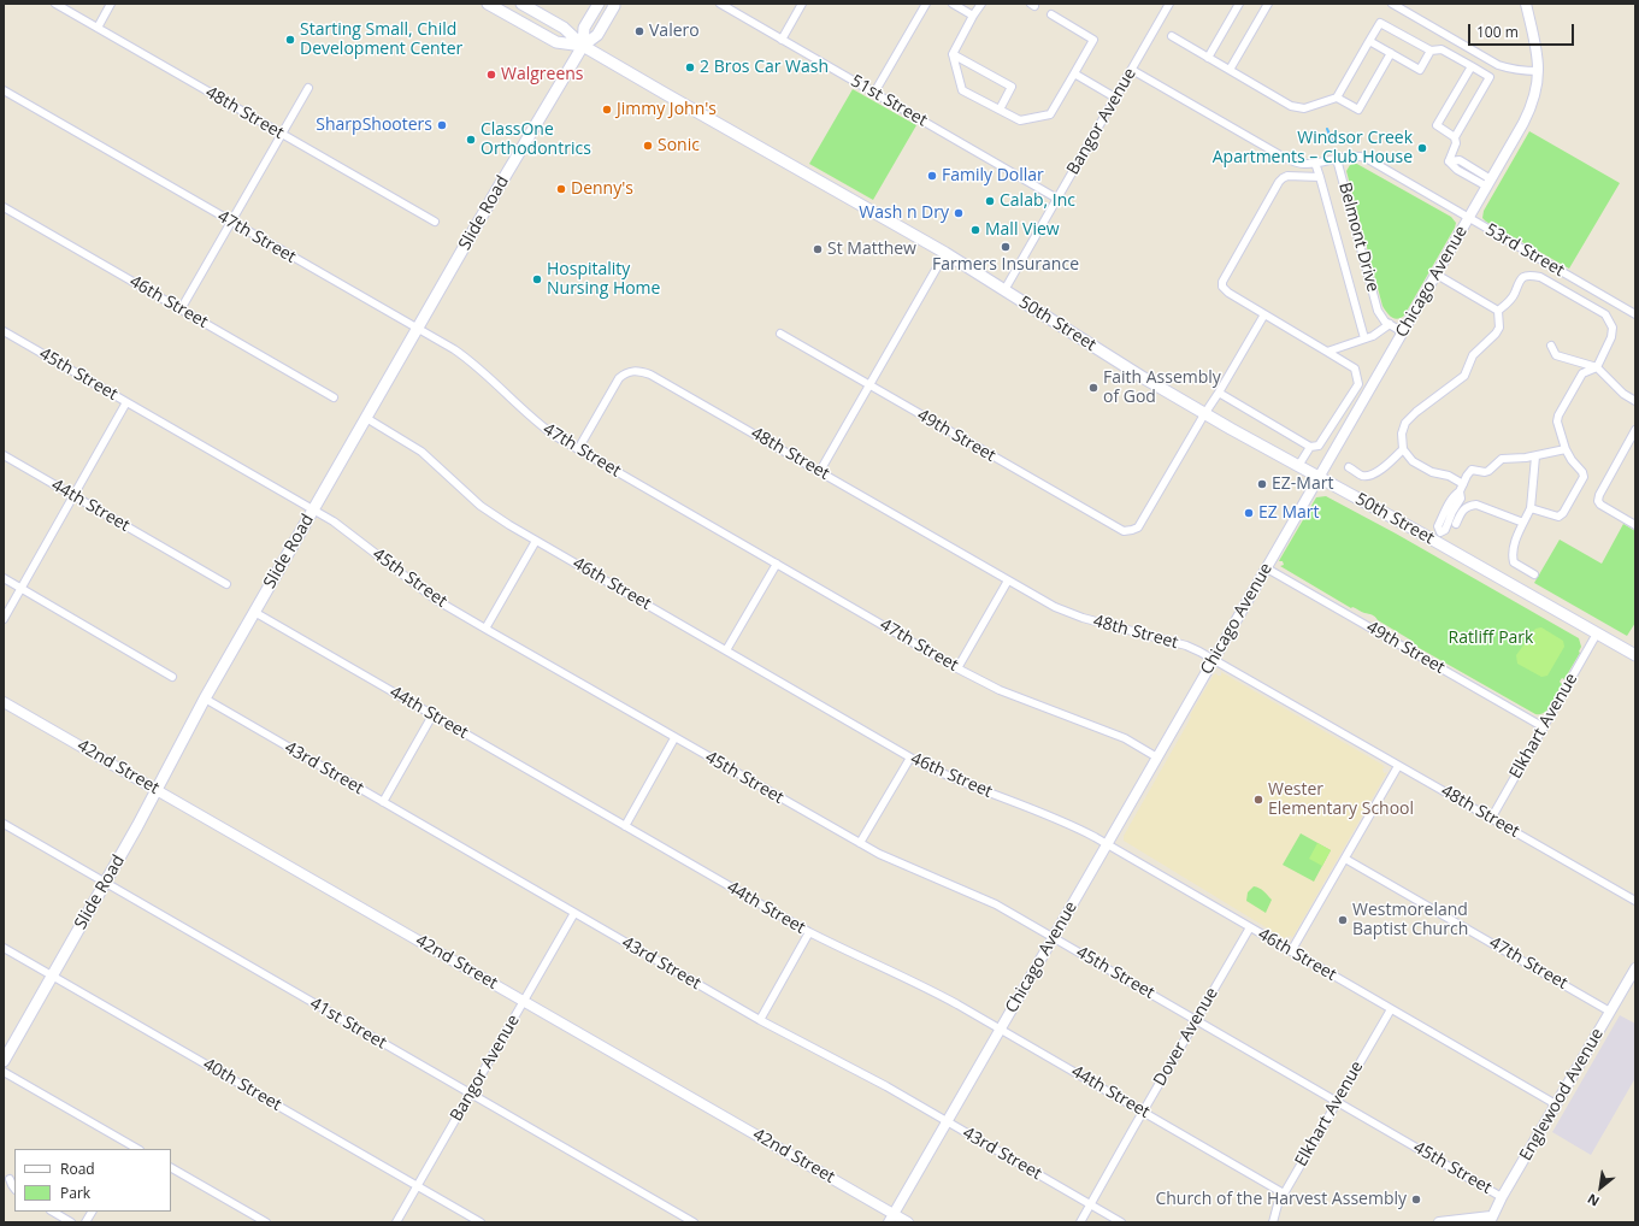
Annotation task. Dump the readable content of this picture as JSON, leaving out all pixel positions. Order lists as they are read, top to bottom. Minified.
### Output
{"streets":{"main road":["Slide Road","50th Street"],"street":["51st Street","48th Street","Bangor Avenue","47th Street","Belmont Drive","53rd Street","Chicago Avenue","46th Street","45th Street","49th Street","44th Street","Elkhart Avenue","42nd Street","43rd Street","41st Street","Dover Avenue","40th Street","Englewood Avenue"]},"crossings":[["51st Street","Bangor Avenue"],["48th Street","47th Street"],["48th Street","Chicago Avenue"],["48th Street","Elkhart Avenue"],["Bangor Avenue","Belmont Drive"],["Bangor Avenue","50th Street"],["Bangor Avenue","42nd Street"],["Bangor Avenue","43rd Street"],["Bangor Avenue","41st Street"],["Bangor Avenue","40th Street"],["Slide Road","47th Street"],["Slide Road","46th Street"],["Slide Road","50th Street"],["Slide Road","45th Street"],["Slide Road","44th Street"],["Slide Road","42nd Street"],["Slide Road","43rd Street"],["Slide Road","41st Street"],["Slide Road","40th Street"],["47th Street","Chicago Avenue"],["47th Street","Englewood Avenue"],["Belmont Drive","53rd Street"],["Belmont Drive","Chicago Avenue"],["53rd Street","Chicago Avenue"],["Chicago Avenue","46th Street"],["Chicago Avenue","50th Street"],["Chicago Avenue","45th Street"],["Chicago Avenue","49th Street"],["Chicago Avenue","44th Street"],["Chicago Avenue","42nd Street"],["Chicago Avenue","43rd Street"],["46th Street","Elkhart Avenue"],["46th Street","Dover Avenue"],["46th Street","Englewood Avenue"],["50th Street","49th Street"],["50th Street","Elkhart Avenue"],["45th Street","Elkhart Avenue"],["45th Street","Dover Avenue"],["45th Street","Englewood Avenue"],["49th Street","Elkhart Avenue"],["44th Street","Elkhart Avenue"],["44th Street","Dover Avenue"],["43rd Street","Dover Avenue"]],"parks":["Ratliff Park"],"places":["Valero","Starting Small, Child Development Center","2 Bros Car Wash","Walgreens","Jimmy John's","SharpShooters","ClassOne Orthodontrics","Sonic","Windsor Creek Apartments – Club House","Family Dollar","Denny's","Calab, Inc","Wash n Dry","Mall View","Farmers Insurance","St Matthew","Hospitality Nursing Home","Faith Assembly of God","EZ-Mart","EZ Mart","Wester Elementary School","Westmoreland Baptist Church","Church of the Harvest Assembly"],"legend":["Road","Park"],"scale_bar":"100 m","north":"bottom left"}
